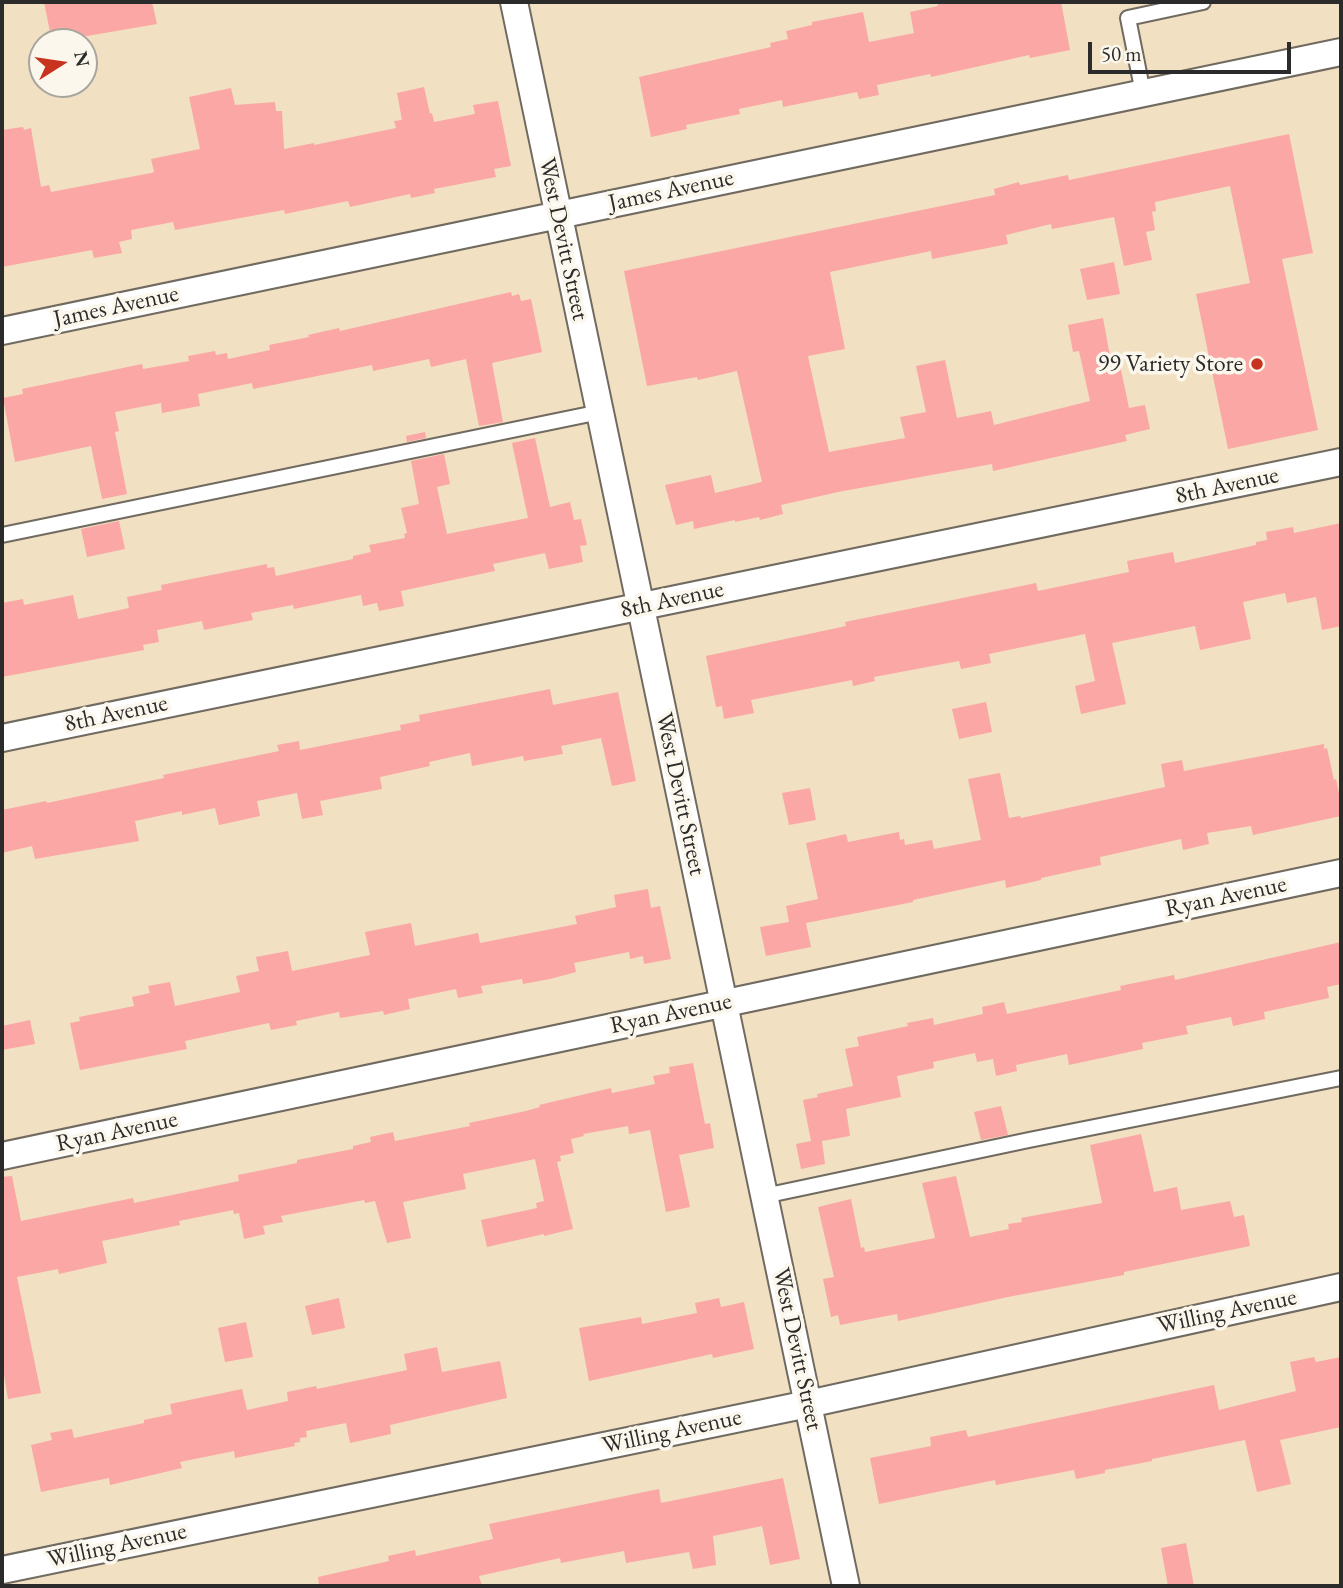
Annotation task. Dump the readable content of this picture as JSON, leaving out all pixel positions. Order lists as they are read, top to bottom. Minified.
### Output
{"streets":{"street":["James Avenue","West Devitt Street","8th Avenue","Ryan Avenue","Willing Avenue"]},"crossings":[["James Avenue","West Devitt Street"],["West Devitt Street","8th Avenue"],["West Devitt Street","Ryan Avenue"],["West Devitt Street","Willing Avenue"]],"places":["99 Variety Store"],"scale_bar":"50 m","north":"right"}
